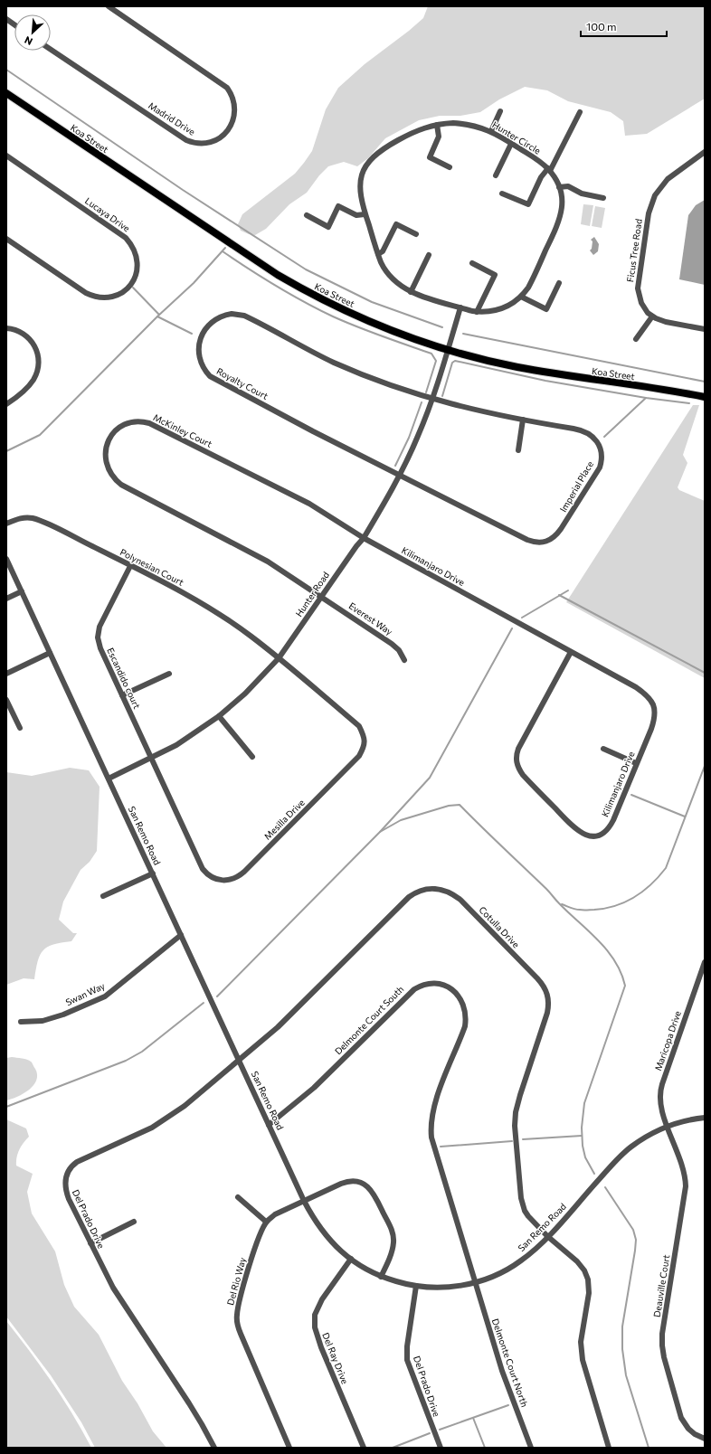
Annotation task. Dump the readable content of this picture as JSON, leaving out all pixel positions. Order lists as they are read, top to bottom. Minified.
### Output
{"streets":{"main road":["Koa Street"],"street":["Madrid Drive","Hunter Circle","Lucaya Drive","Ficus Tree Road","Royalty Court","McKinley Court","Imperial Place","Kilimanjaro Drive","Polynesian Court","Hunter Road","Everest Way","Escandido court","Mesilla Drive","San Remo Road","Cotulla Drive","Swan Way","Delmonte Court South","Maricopa Drive","Del Prado Drive","Del Rio Way","Deauville Court","Del Ray Drive","Delmonte Court North"]},"crossings":[["Koa Street","Hunter Road"],["Royalty Court","Imperial Place"],["Royalty Court","Hunter Road"],["McKinley Court","Kilimanjaro Drive"],["McKinley Court","Hunter Road"],["McKinley Court","Everest Way"],["Imperial Place","Hunter Road"],["Kilimanjaro Drive","Hunter Road"],["Polynesian Court","Hunter Road"],["Polynesian Court","Escandido court"],["Polynesian Court","Mesilla Drive"],["Hunter Road","Everest Way"],["Hunter Road","Escandido court"],["Hunter Road","Mesilla Drive"],["Hunter Road","San Remo Road"],["Escandido court","Mesilla Drive"],["San Remo Road","Cotulla Drive"],["San Remo Road","Swan Way"],["San Remo Road","Delmonte Court South"],["San Remo Road","Maricopa Drive"],["San Remo Road","Del Prado Drive"],["San Remo Road","Deauville Court"],["San Remo Road","Del Ray Drive"],["San Remo Road","Delmonte Court North"],["Cotulla Drive","Del Prado Drive"],["Delmonte Court South","Delmonte Court North"],["Maricopa Drive","Deauville Court"]],"scale_bar":"100 m","north":"bottom left"}
